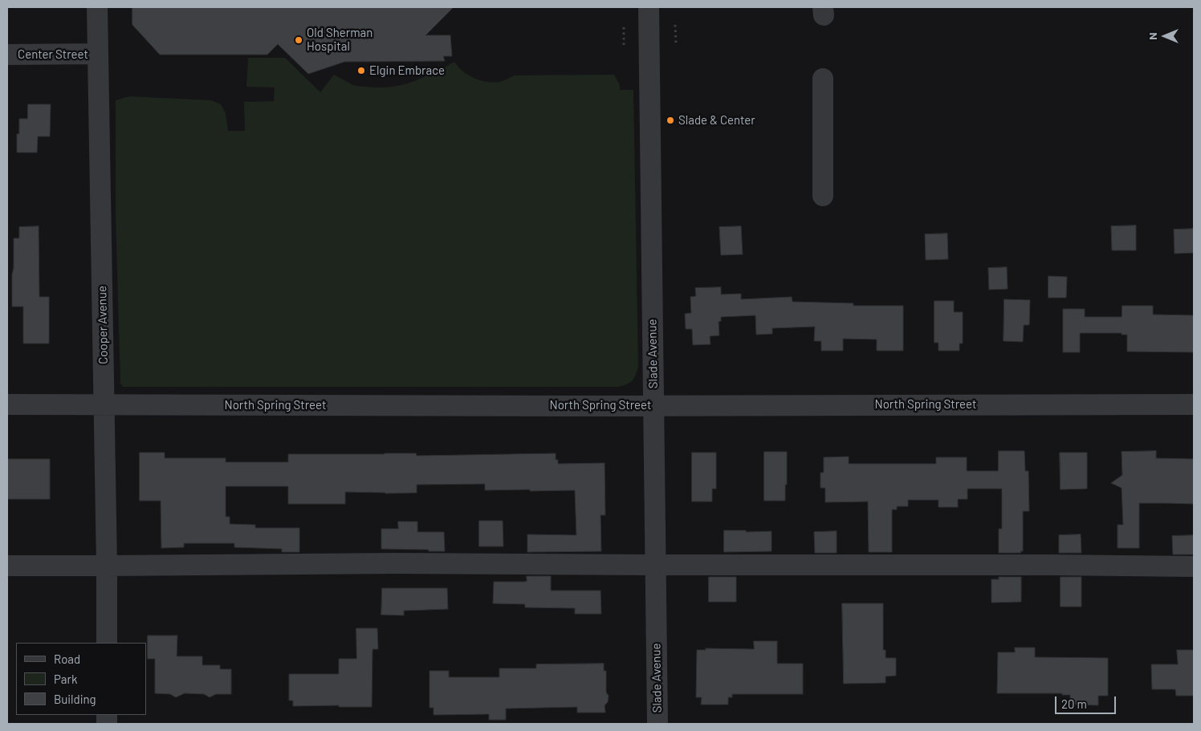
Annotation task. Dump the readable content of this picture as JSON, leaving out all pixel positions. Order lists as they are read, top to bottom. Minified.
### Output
{"streets":{"street":["Center Street","Cooper Avenue","Slade Avenue","North Spring Street"]},"crossings":[["Center Street","Cooper Avenue"],["Cooper Avenue","North Spring Street"],["Slade Avenue","North Spring Street"]],"places":["Old Sherman Hospital","Elgin Embrace","Slade & Center"],"legend":["Road","Park","Building"],"scale_bar":"20 m","north":"left"}
